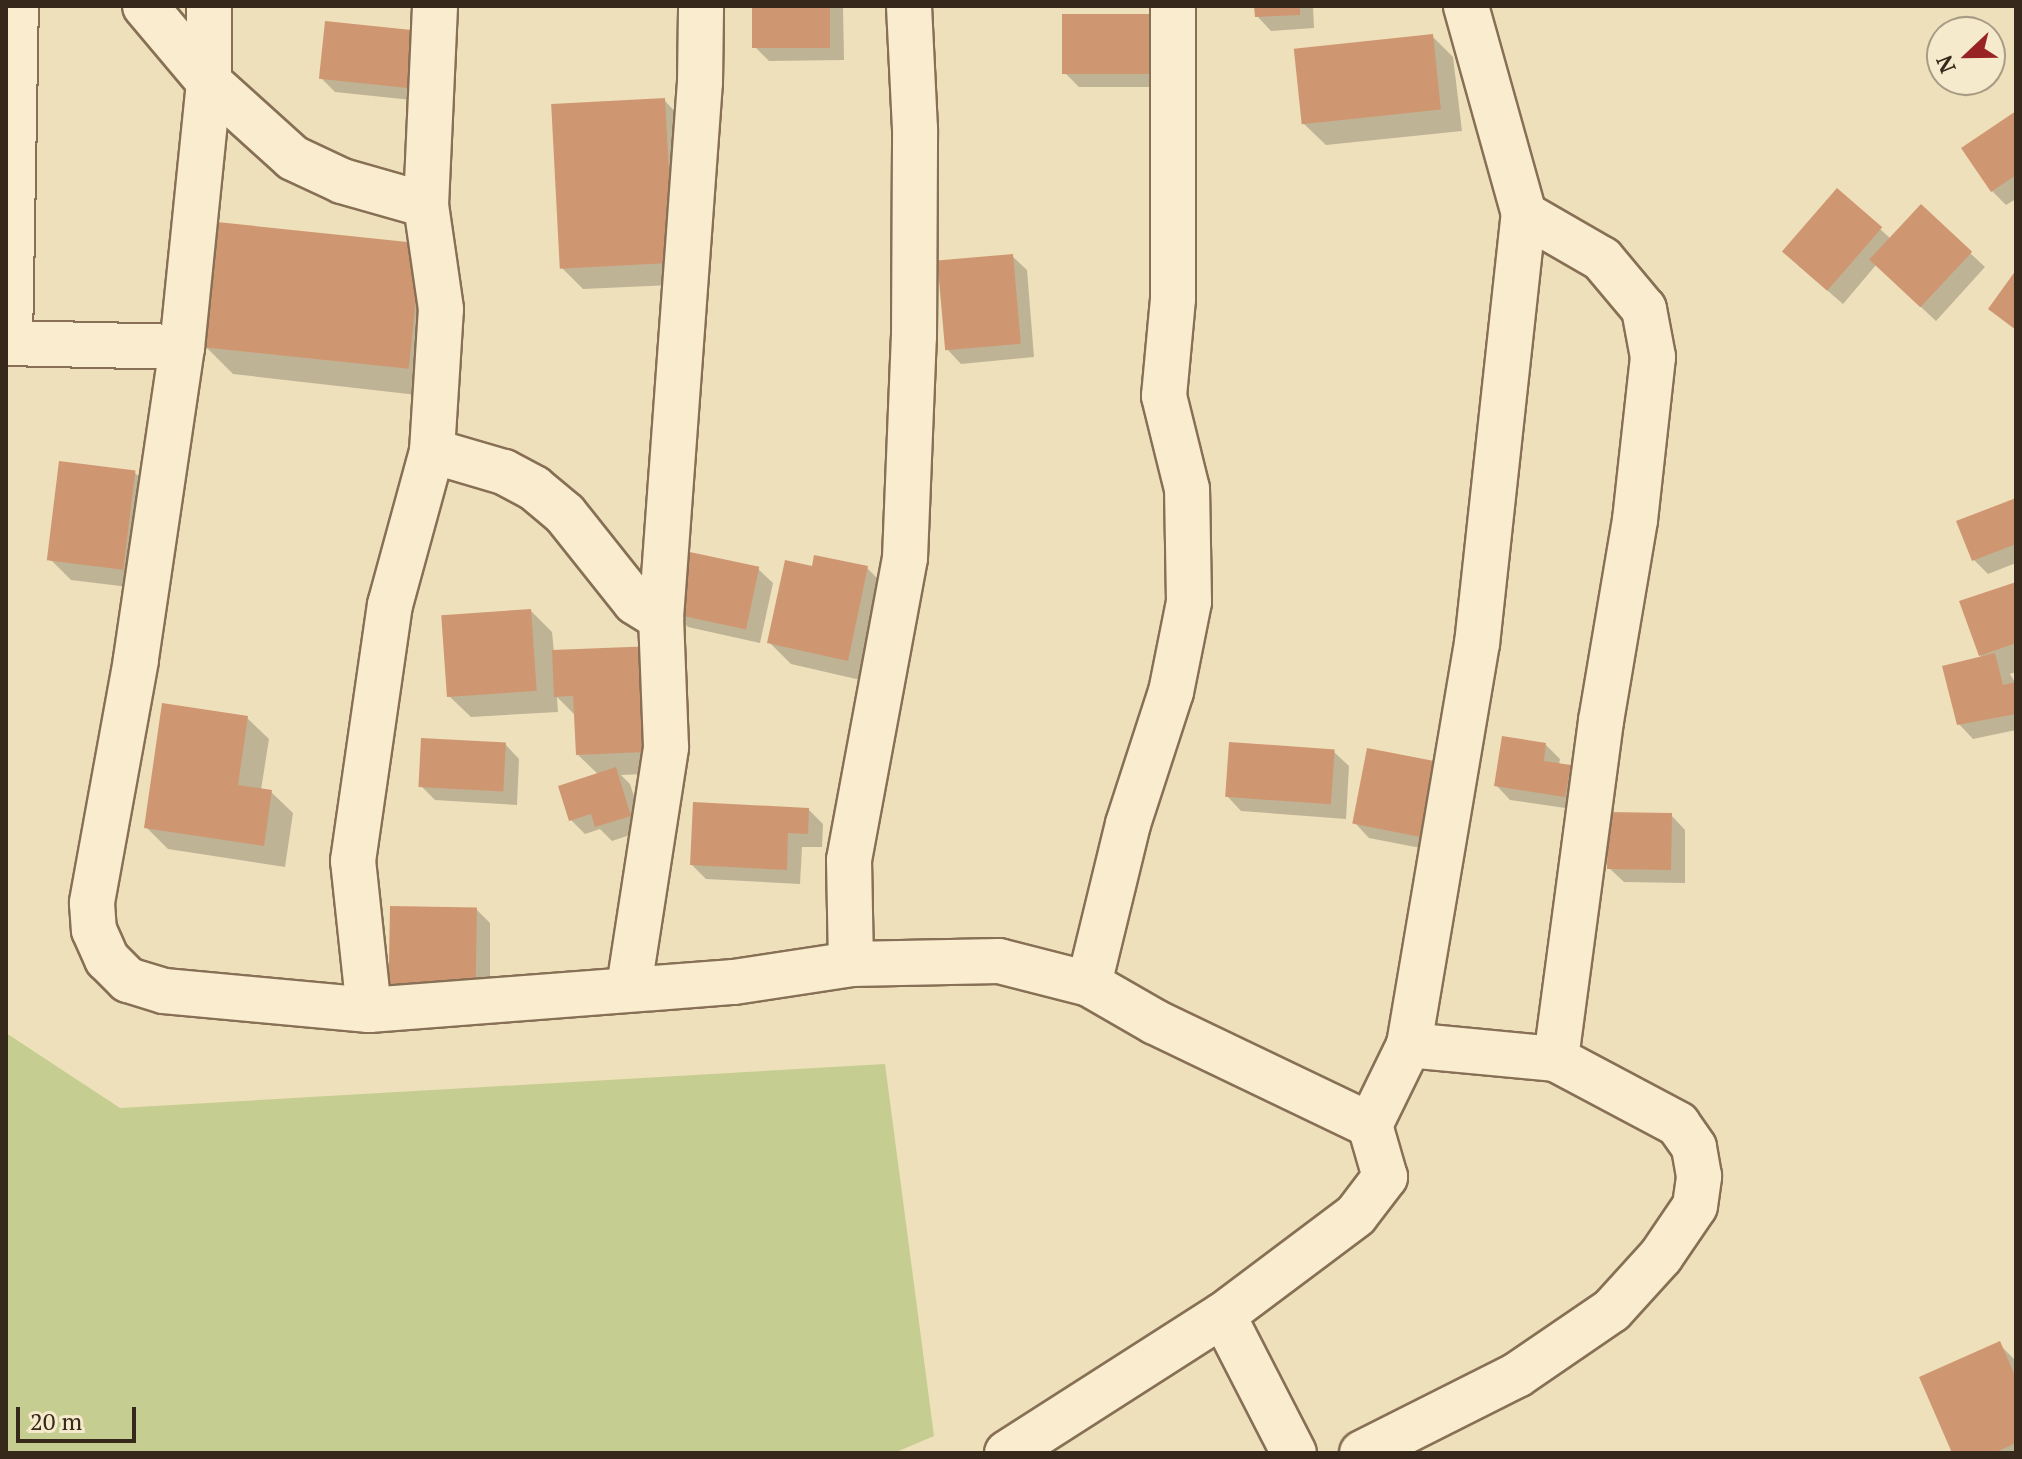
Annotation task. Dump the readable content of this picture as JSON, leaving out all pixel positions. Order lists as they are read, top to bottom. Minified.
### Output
{"scale_bar":"20 m","north":"left"}
